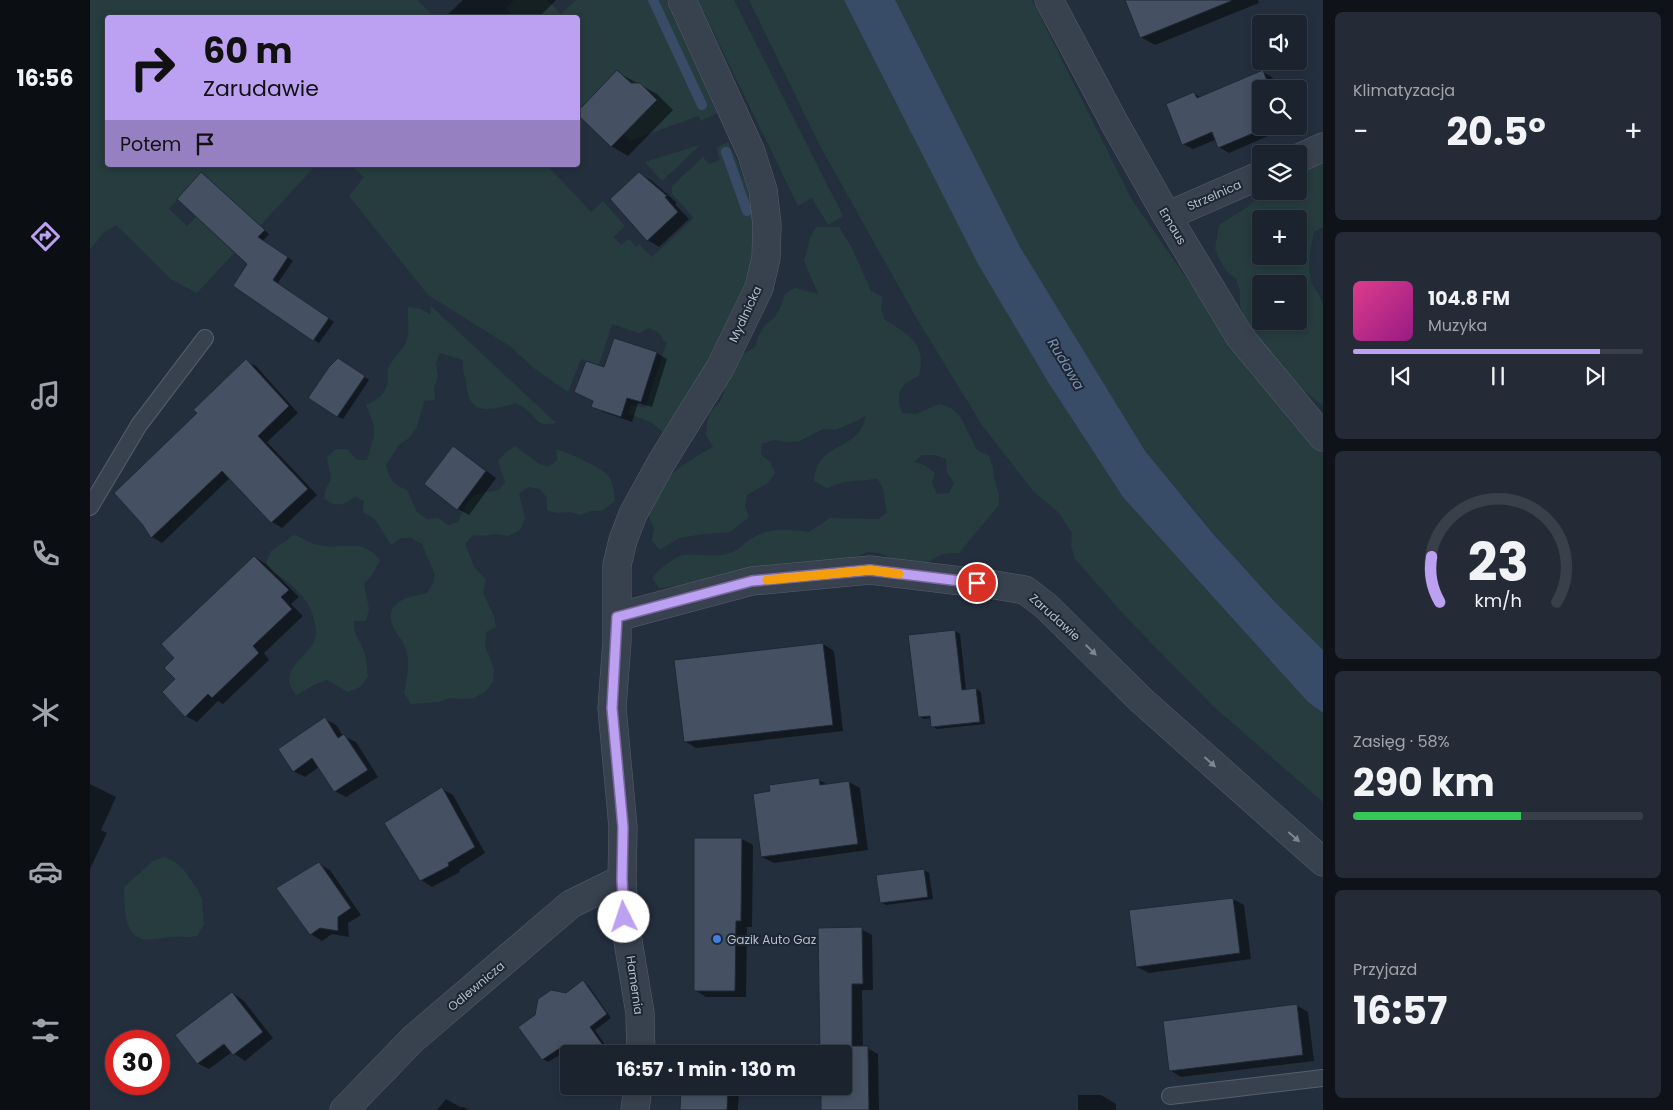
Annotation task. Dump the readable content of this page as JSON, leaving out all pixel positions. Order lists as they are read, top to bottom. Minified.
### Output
{"streets":{"street":["Strzelnica","Emaus","Mydlnicka","Zarudawie","Hamernia","Odlewnicza"]},"crossings":[["Strzelnica","Emaus"],["Mydlnicka","Zarudawie"],["Mydlnicka","Hamernia"],["Zarudawie","Hamernia"],["Hamernia","Odlewnicza"]],"one_way":["Zarudawie"],"water":["Rudawa"],"places":["Gazik Auto Gaz"],"page":{"tabs":"16:56","tile":["Klimatyzacja",["Zasięg · 58%","290 km"],["Przyjazd","16:57"]],"map_buttons":["+","−"],"turn":["60 m","Zarudawie"],"heat":["−","20.5°","+"],"then":"Potem","song":["104.8 FM","Muzyka"],"limit":"30","trip":"16:57 · 1 min · 130 m","gauge":["23","km/h"]}}
